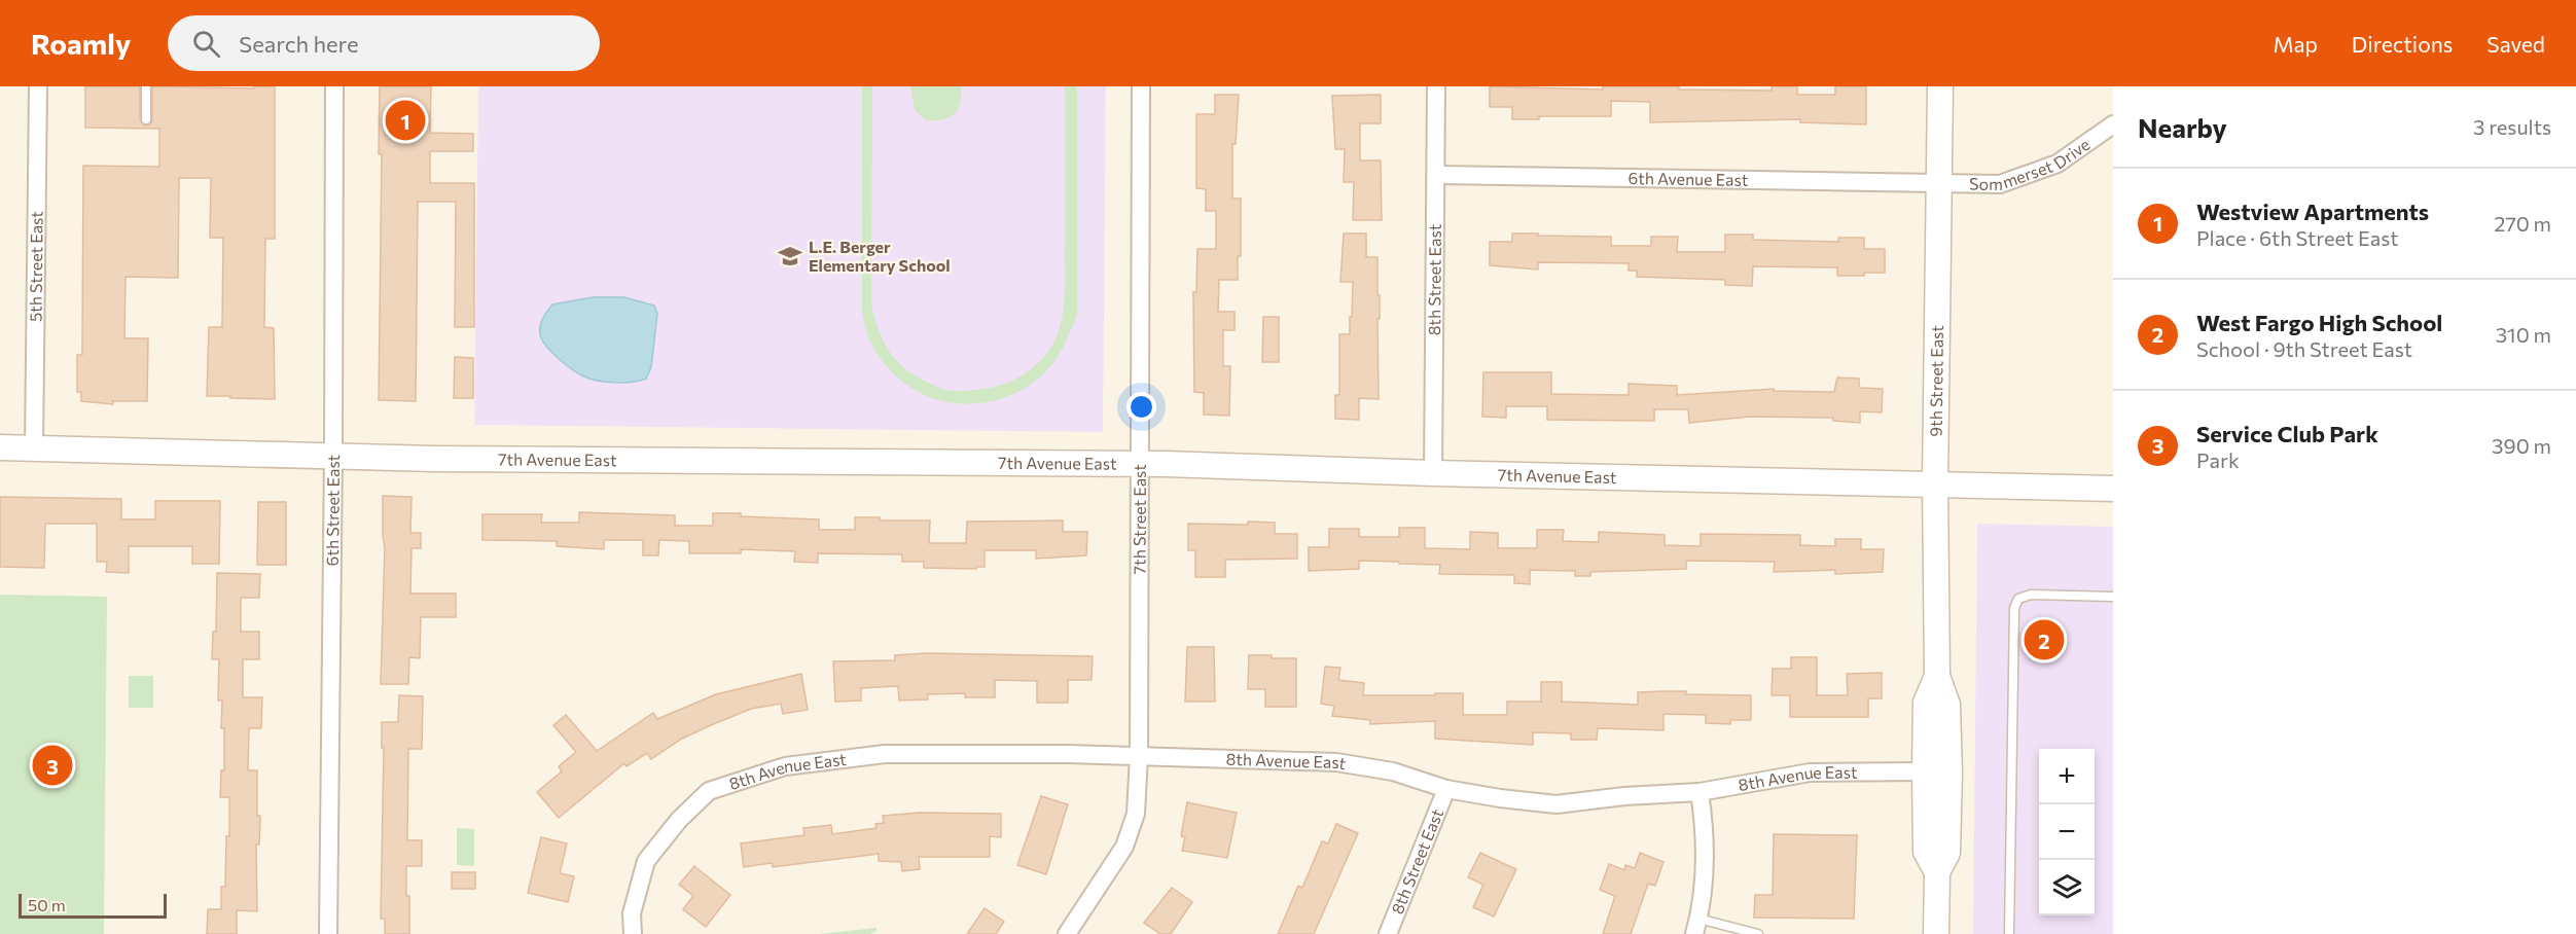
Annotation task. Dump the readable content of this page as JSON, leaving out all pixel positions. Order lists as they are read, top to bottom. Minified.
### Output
{"streets":{"street":["Sommerset Drive","6th Avenue East","5th Street East","8th Street East","9th Street East","7th Avenue East","6th Street East","7th Street East","8th Avenue East"]},"crossings":[["Sommerset Drive","6th Avenue East"],["Sommerset Drive","9th Street East"],["6th Avenue East","8th Street East"],["6th Avenue East","9th Street East"],["5th Street East","7th Avenue East"],["8th Street East","7th Avenue East"],["8th Street East","8th Avenue East"],["9th Street East","7th Avenue East"],["9th Street East","8th Avenue East"],["7th Avenue East","6th Street East"],["7th Avenue East","7th Street East"],["7th Street East","8th Avenue East"]],"places":{"school or university":["L.E. Berger Elementary School"]},"scale_bar":"50 m","page":{"header":"Roamly","search":"Search here","nav":["Map","Directions","Saved"],"heading":["Nearby","3 results"],"pins":["1","2","3"],"list":[{"mark":"1","name":"Westview Apartments","note":"Place · 6th Street East","value":"270 m"},{"mark":"2","name":"West Fargo High School","note":"School · 9th Street East","value":"310 m"},{"mark":"3","name":"Service Club Park","note":"Park","value":"390 m"}],"map_buttons":["+","−"],"scale":"50 m"}}
